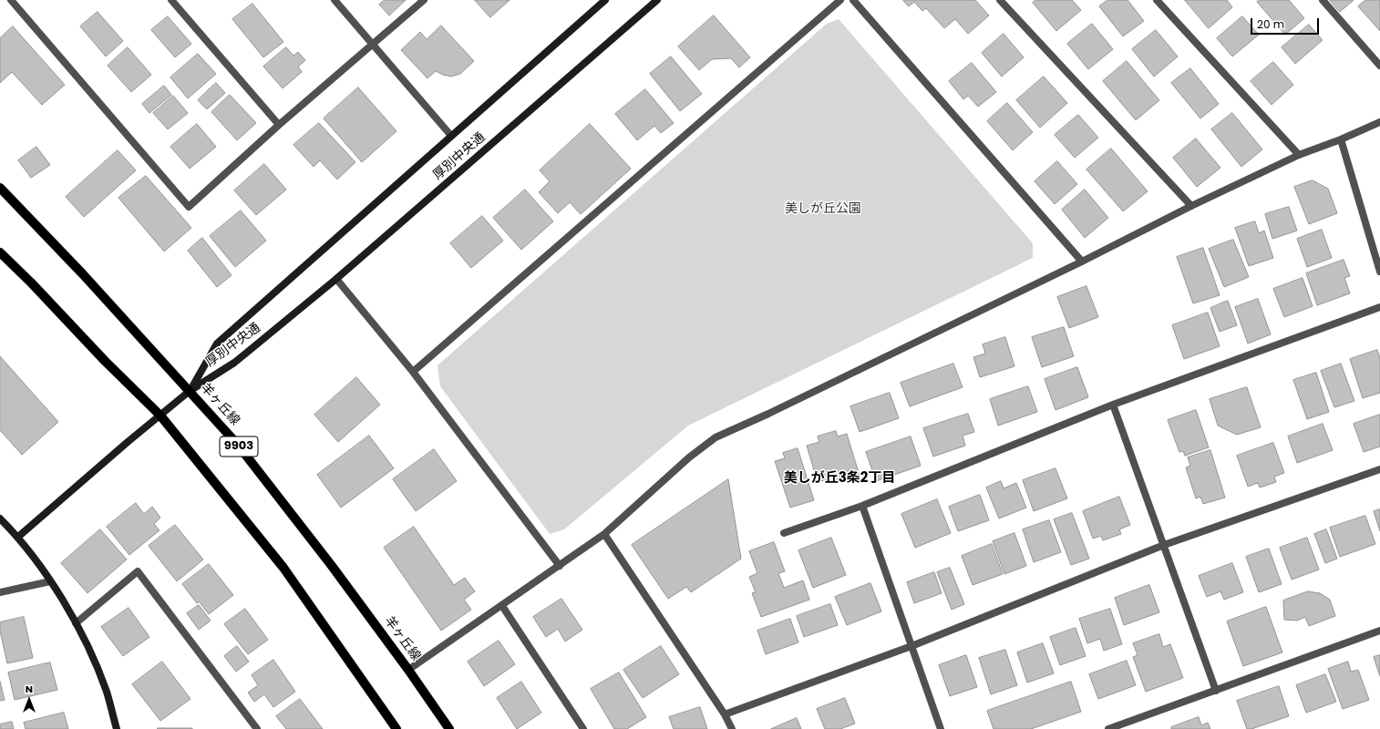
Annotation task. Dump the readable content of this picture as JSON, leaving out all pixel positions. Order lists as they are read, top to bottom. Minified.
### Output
{"streets":{"main road":["羊ヶ丘線","9903"],"street":["厚別中央通"]},"crossings":[["厚別中央通","羊ヶ丘線"]],"districts":["美しが丘3条2丁目"],"parks":["美しが丘公園"],"scale_bar":"20 m","north":"top"}
